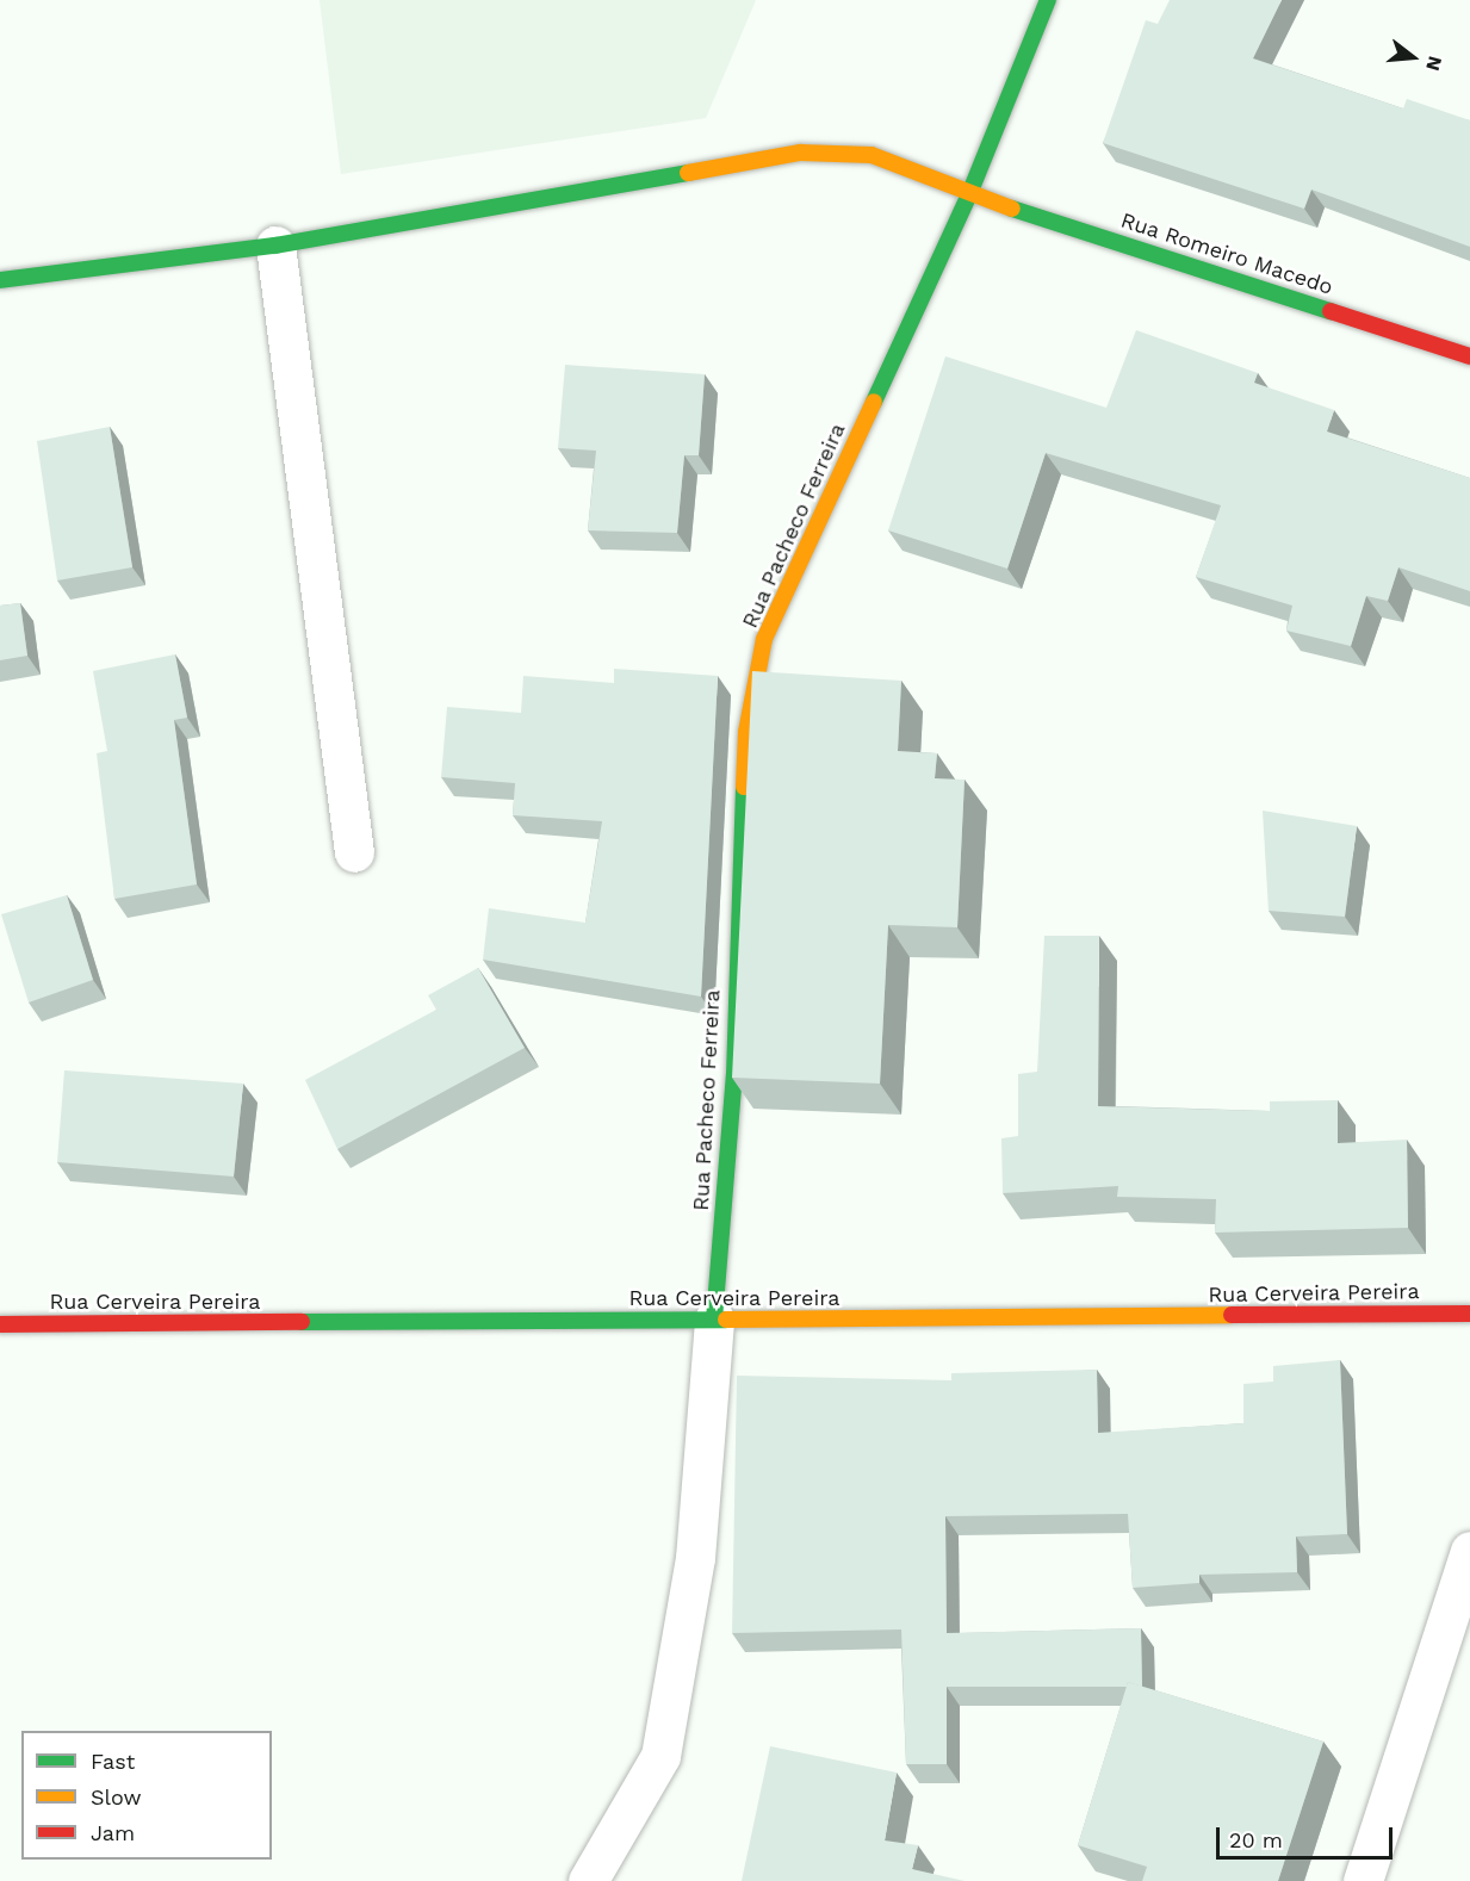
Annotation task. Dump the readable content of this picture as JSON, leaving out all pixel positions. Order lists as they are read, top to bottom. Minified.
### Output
{"streets":{"street":["Rua Romeiro Macedo","Rua Pacheco Ferreira","Rua Cerveira Pereira"]},"crossings":[["Rua Romeiro Macedo","Rua Pacheco Ferreira"],["Rua Pacheco Ferreira","Rua Cerveira Pereira"]],"legend":["Fast","Slow","Jam"],"scale_bar":"20 m","north":"right"}
